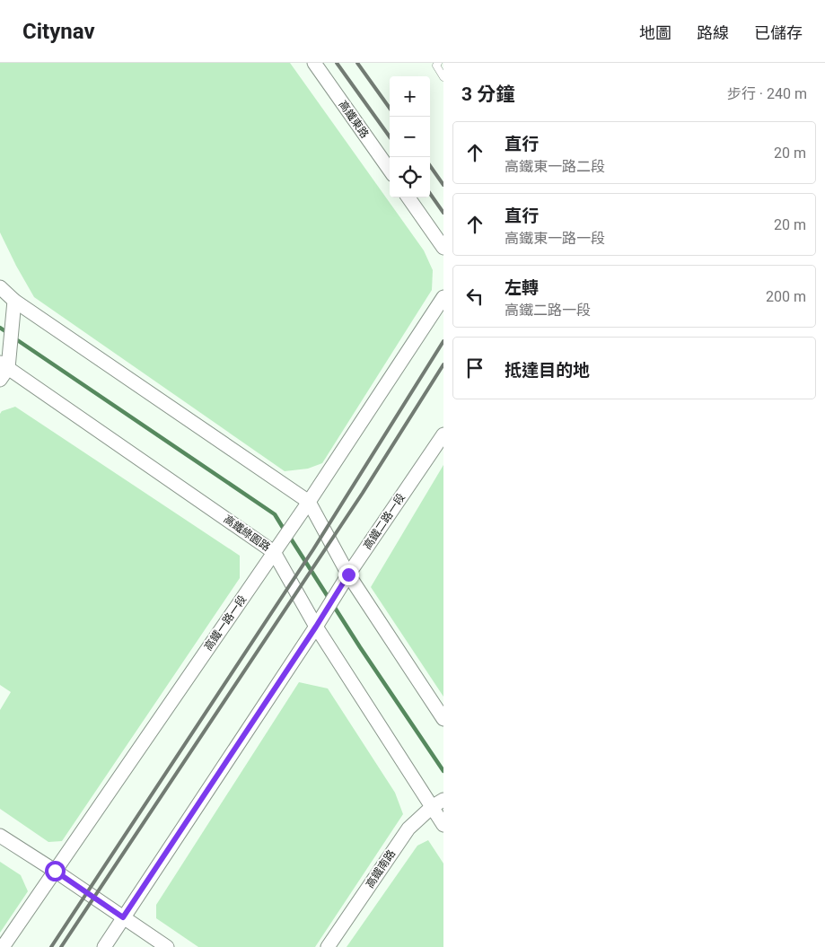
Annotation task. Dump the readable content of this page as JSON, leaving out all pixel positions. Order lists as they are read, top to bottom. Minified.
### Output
{"streets":{"street":["高鐵東路","高鐵二路一段","高鐵綠園路","高鐵一路一段","高鐵南路"]},"crossings":[["高鐵二路一段","高鐵綠園路"],["高鐵綠園路","高鐵一路一段"],["高鐵綠園路","高鐵南路"]],"page":{"header":"Citynav","nav":["地圖","路線","已儲存"],"heading":["3 分鐘","步行 · 240 m"],"map_buttons":["+","−"],"list":[["直行","高鐵東一路二段","20 m"],["直行","高鐵東一路一段","20 m"],["左轉","高鐵二路一段","200 m"],"抵達目的地"]}}
